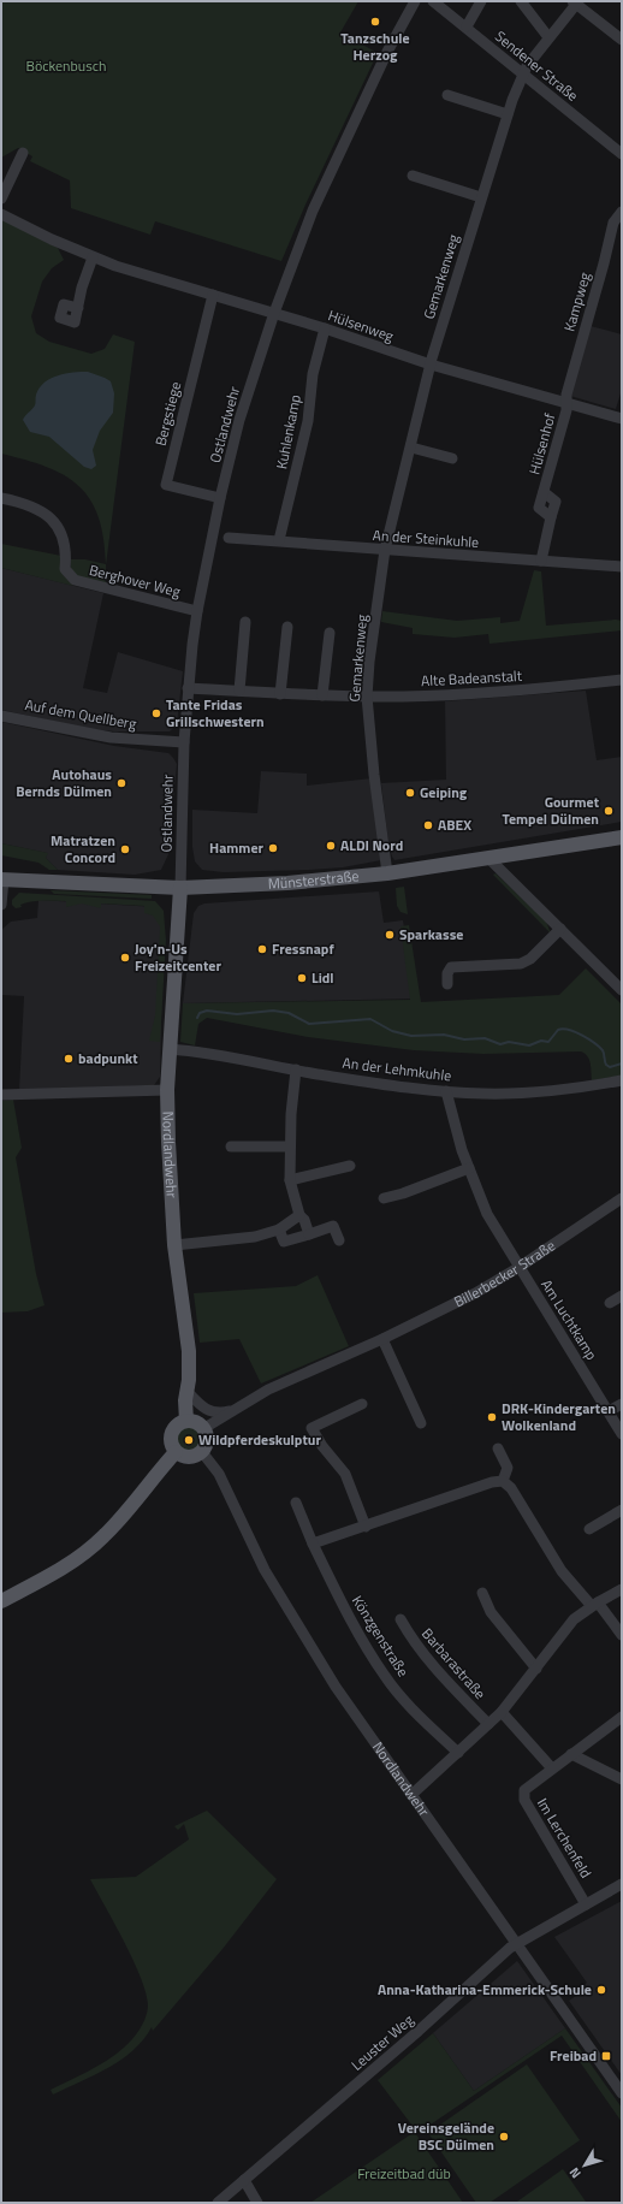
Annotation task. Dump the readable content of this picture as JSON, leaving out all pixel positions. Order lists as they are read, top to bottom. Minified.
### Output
{"streets":{"main road":["Münsterstraße","Nordlandwehr"],"street":["Sendener Straße","Gemarkenweg","Kampweg","Hülsenweg","Bergstiege","Ostlandwehr","Kuhlenkamp","Hülsenhof","An der Steinkuhle","Berghover Weg","Alte Badeanstalt","Auf dem Quellberg","An der Lehmkuhle","Billerbecker Straße","Am Luchtkamp","Könzgenstraße","Barbarastraße","Im Lerchenfeld","Leuster Weg"]},"crossings":[["Sendener Straße","Gemarkenweg"],["Gemarkenweg","Hülsenweg"],["Gemarkenweg","An der Steinkuhle"],["Gemarkenweg","Alte Badeanstalt"],["Gemarkenweg","Münsterstraße"],["Kampweg","Hülsenweg"],["Kampweg","Hülsenhof"],["Hülsenweg","Bergstiege"],["Hülsenweg","Ostlandwehr"],["Hülsenweg","Kuhlenkamp"],["Hülsenweg","Hülsenhof"],["Bergstiege","Ostlandwehr"],["Ostlandwehr","Berghover Weg"],["Ostlandwehr","Alte Badeanstalt"],["Ostlandwehr","Auf dem Quellberg"],["Ostlandwehr","Münsterstraße"],["Ostlandwehr","Nordlandwehr"],["Kuhlenkamp","An der Steinkuhle"],["Hülsenhof","An der Steinkuhle"],["Münsterstraße","Nordlandwehr"],["An der Lehmkuhle","Nordlandwehr"],["An der Lehmkuhle","Am Luchtkamp"],["Nordlandwehr","Billerbecker Straße"],["Nordlandwehr","Leuster Weg"],["Billerbecker Straße","Am Luchtkamp"],["Im Lerchenfeld","Leuster Weg"]],"parks":["Böckenbusch","Freizeitbad düb"],"places":{"other":["Tanzschule Herzog","Tante Fridas Grillschwestern","Autohaus Bernds Dülmen","Geiping","Gourmet Tempel Dülmen","ABEX","ALDI Nord","Hammer","Matratzen Concord","Sparkasse","Fressnapf","Joy'n-Us Freizeitcenter","Lidl","badpunkt","DRK-Kindergarten Wolkenland","Wildpferdeskulptur","Anna-Katharina-Emmerick-Schule","Vereinsgelände BSC Dülmen"],"transit":["Freibad"]},"north":"bottom left"}
